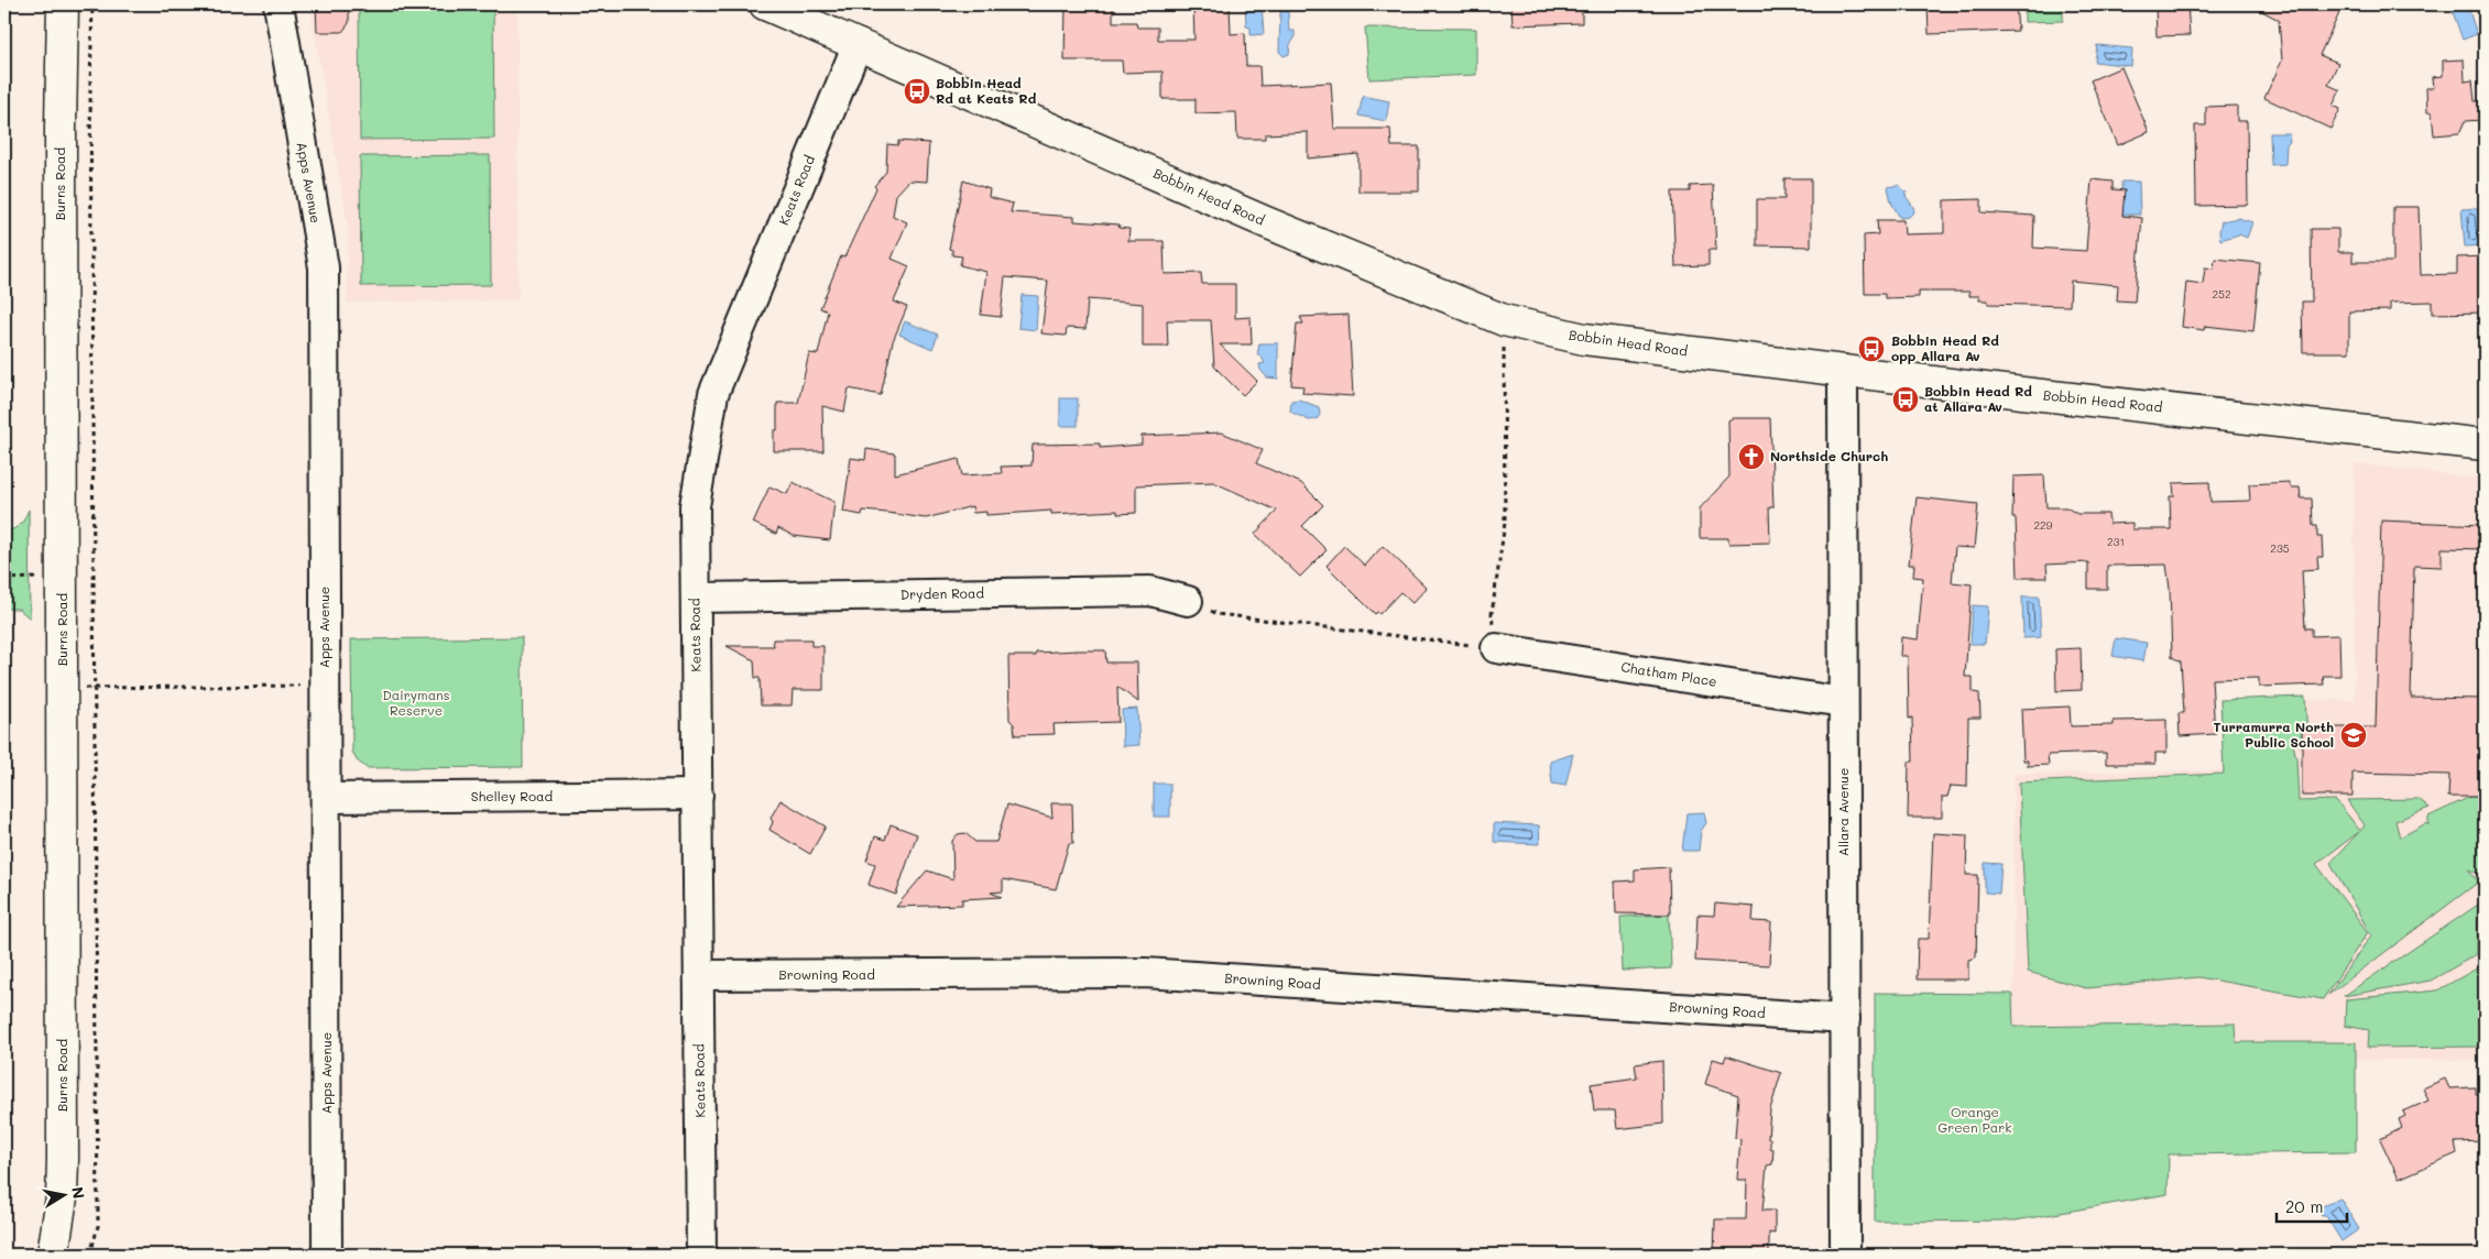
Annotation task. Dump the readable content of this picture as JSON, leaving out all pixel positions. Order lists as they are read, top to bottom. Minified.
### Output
{"streets":{"main road":["Burns Road","Bobbin Head Road"],"street":["Apps Avenue","Keats Road","Dryden Road","Chatham Place","Shelley Road","Allara Avenue","Browning Road"]},"crossings":[["Apps Avenue","Shelley Road"],["Keats Road","Bobbin Head Road"],["Keats Road","Dryden Road"],["Keats Road","Shelley Road"],["Keats Road","Browning Road"],["Bobbin Head Road","Allara Avenue"],["Chatham Place","Allara Avenue"],["Allara Avenue","Browning Road"]],"parks":["Dairymans Reserve","Orange Green Park"],"places":{"bus stop":["Bobbin Head Rd at Keats Rd","Bobbin Head Rd opp Allara Av","Bobbin Head Rd at Allara Av"],"church":["Northside Church"],"school or university":["Turramurra North Public School"]},"house_numbers":["252","229","231","235"],"scale_bar":"20 m","north":"right"}
